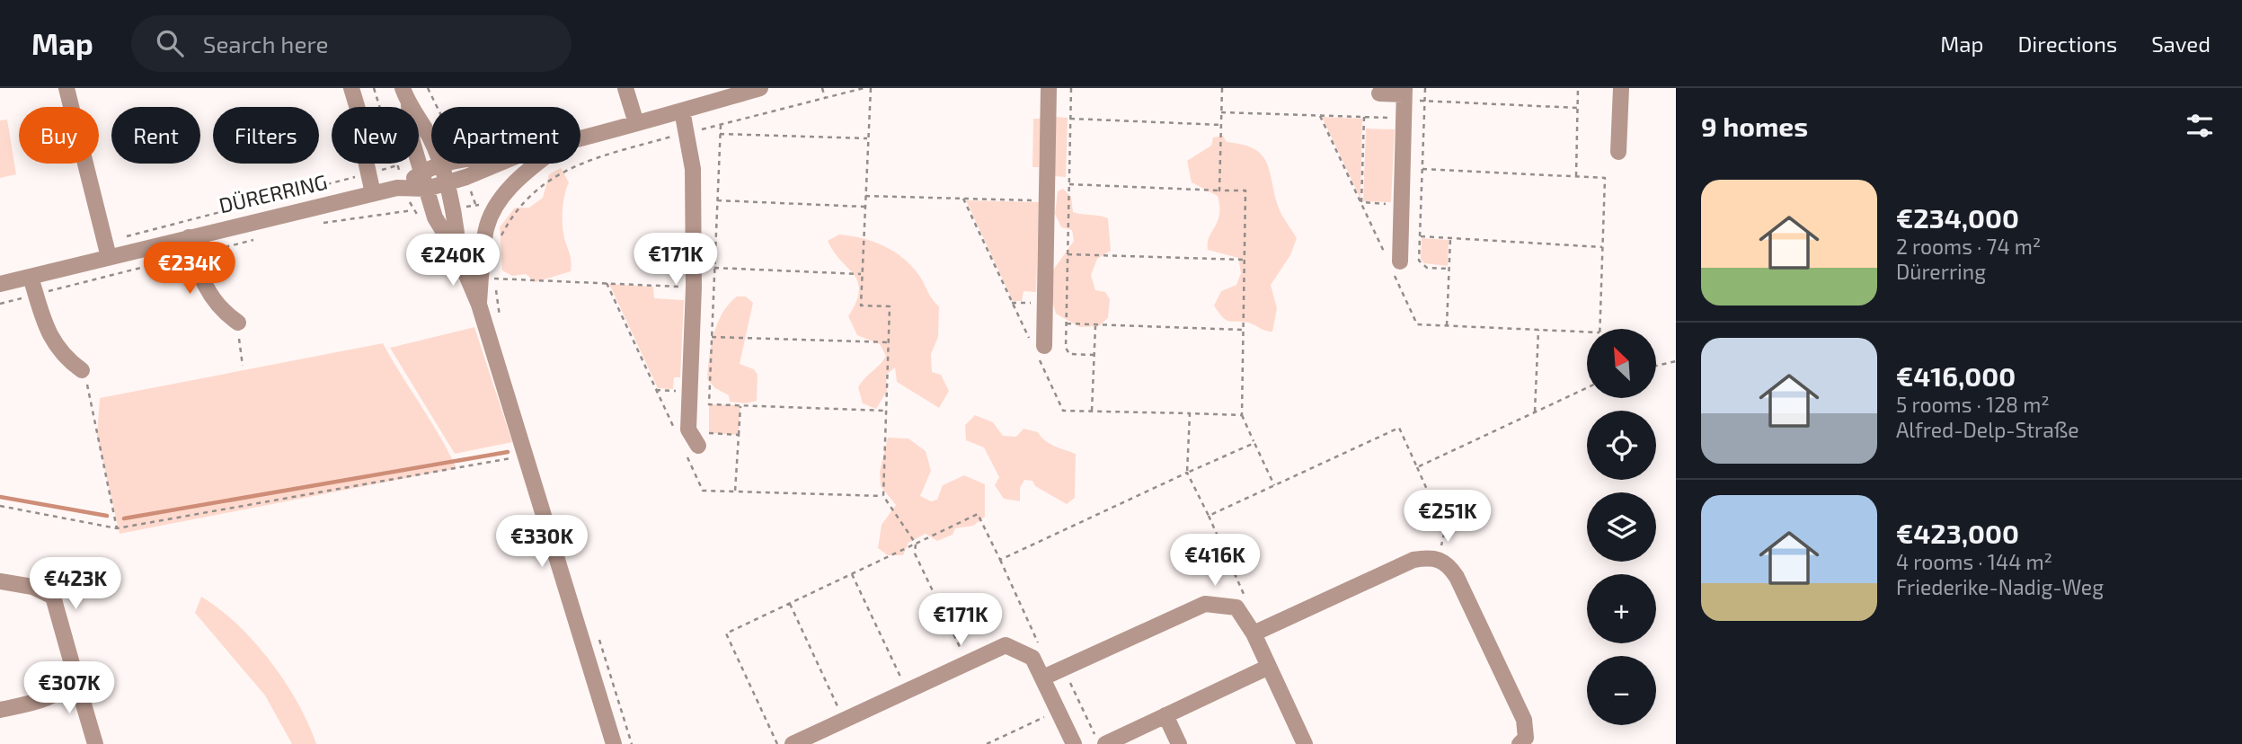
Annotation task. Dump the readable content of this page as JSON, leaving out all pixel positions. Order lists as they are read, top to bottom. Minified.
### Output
{"streets":{"street":["DÜRERRING"]},"north":"top left","page":{"header":"Map","search":"Search here","nav":["Map","Directions","Saved"],"heading":"9 homes","chip":["Buy","Rent","Filters","New","Apartment"],"list":[{"name":"€234,000","note":"2 rooms · 74 m² · Dürerring"},{"name":"€416,000","note":"5 rooms · 128 m² · Alfred-Delp-Straße"},{"name":"€423,000","note":"4 rooms · 144 m² · Friederike-Nadig-Weg"}],"price":["€171K","€240K","€234K","€251K","€330K","€416K","€423K","€171K","€307K"],"map_buttons":["+","−"]}}
